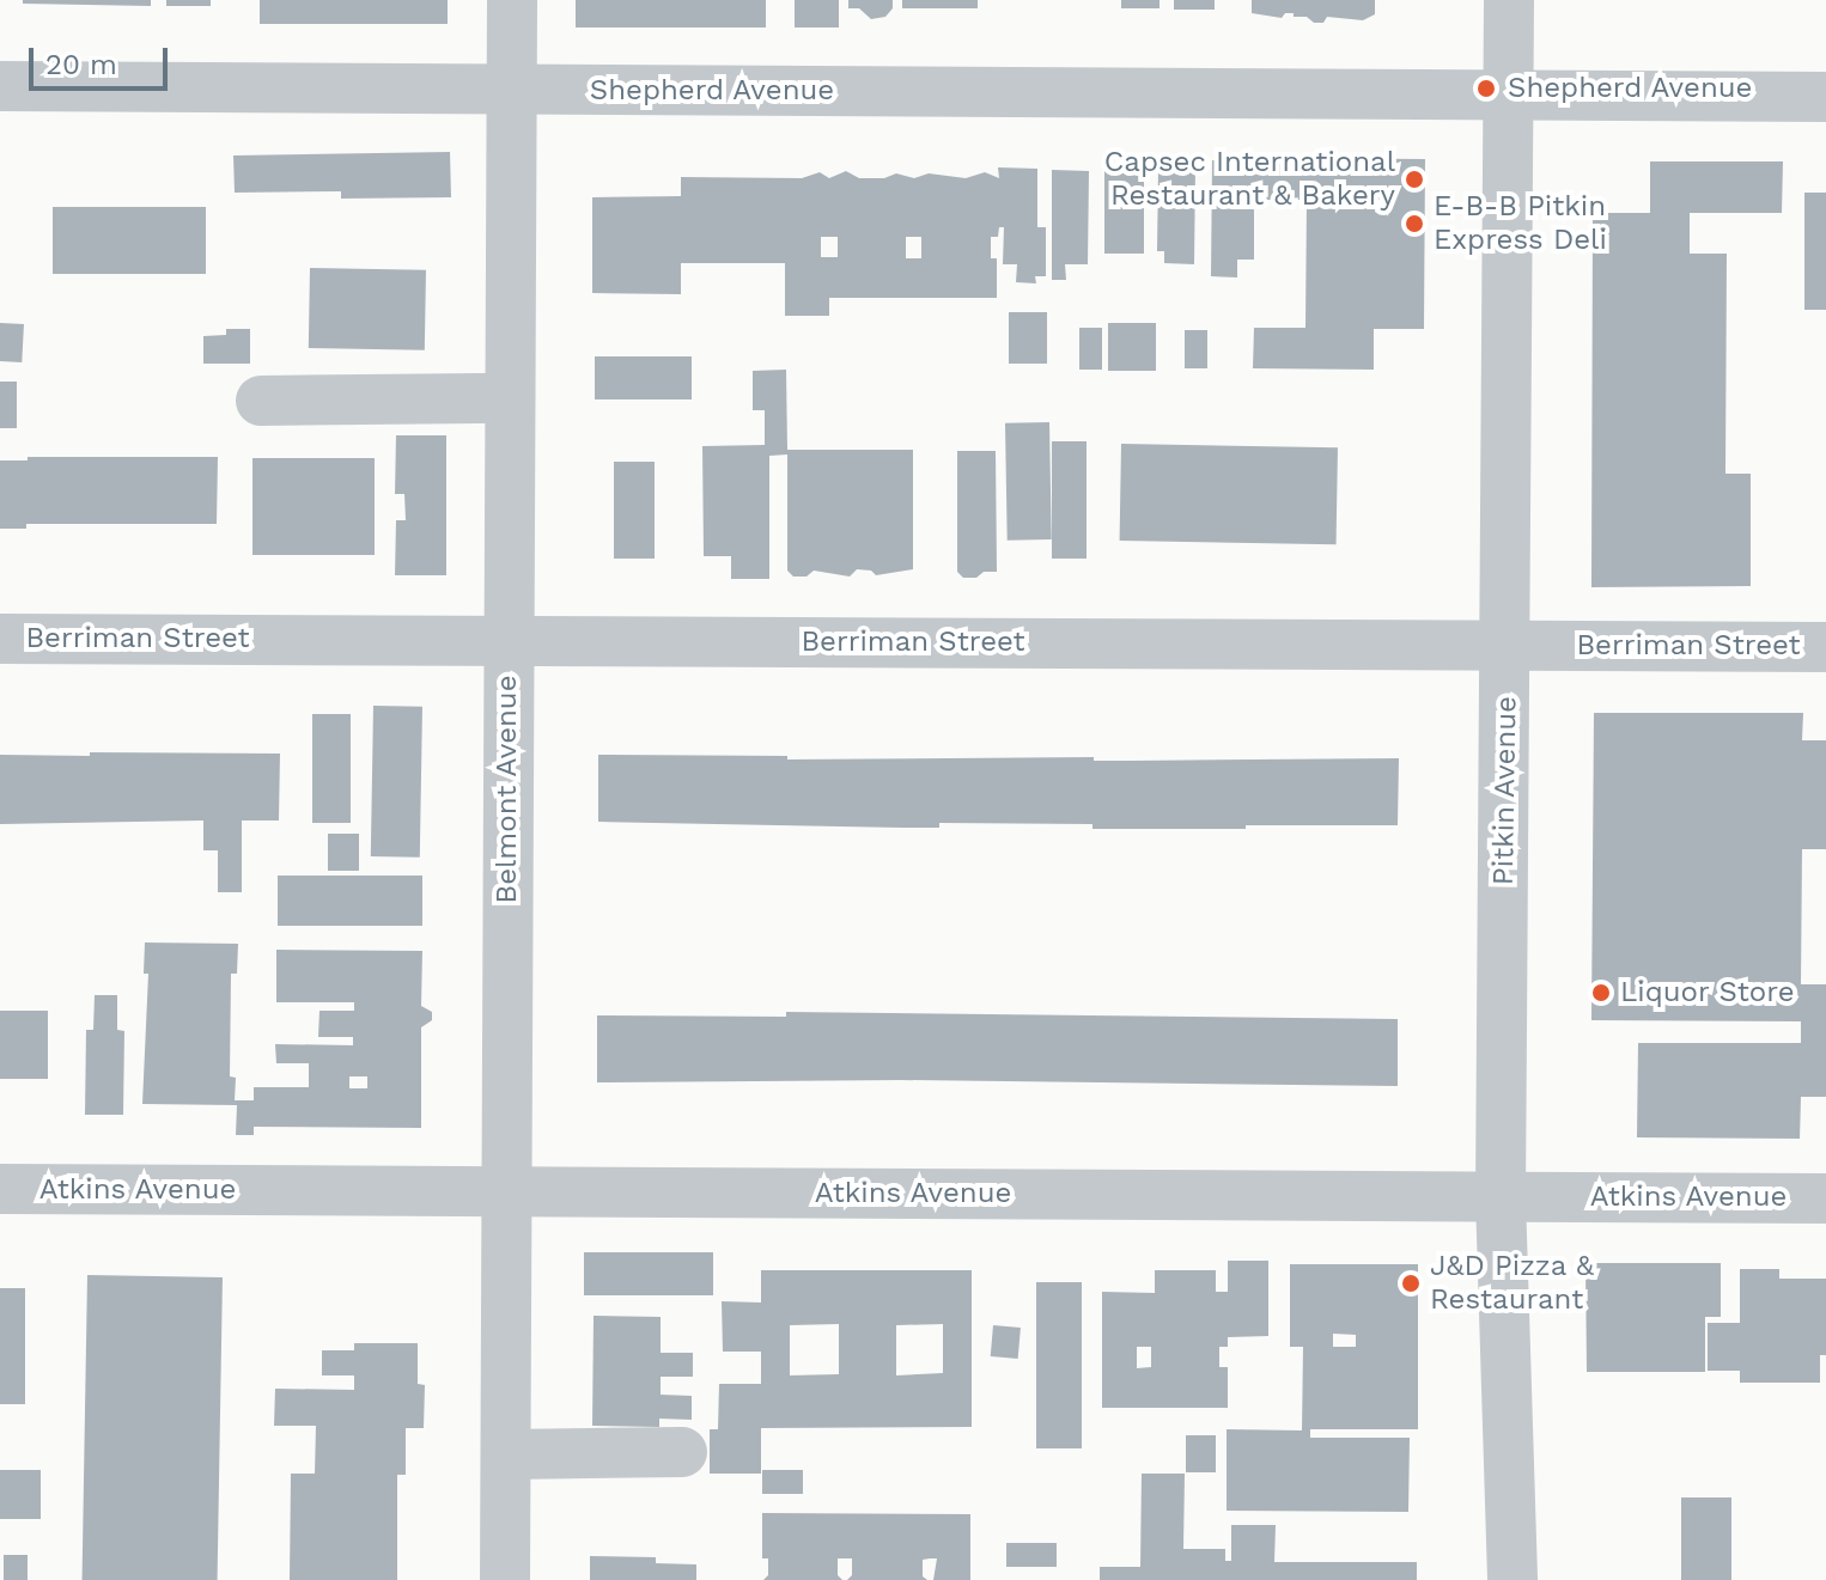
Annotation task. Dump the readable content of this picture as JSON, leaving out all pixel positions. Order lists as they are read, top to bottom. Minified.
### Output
{"streets":{"street":["Shepherd Avenue","Berriman Street","Belmont Avenue","Pitkin Avenue","Atkins Avenue"]},"crossings":[["Shepherd Avenue","Belmont Avenue"],["Shepherd Avenue","Pitkin Avenue"],["Berriman Street","Belmont Avenue"],["Berriman Street","Pitkin Avenue"],["Belmont Avenue","Atkins Avenue"],["Pitkin Avenue","Atkins Avenue"]],"places":["Shepherd Avenue","Capsec International Restaurant & Bakery","E-B-B Pitkin Express Deli","Liquor Store","J&D Pizza & Restaurant"],"scale_bar":"20 m"}
